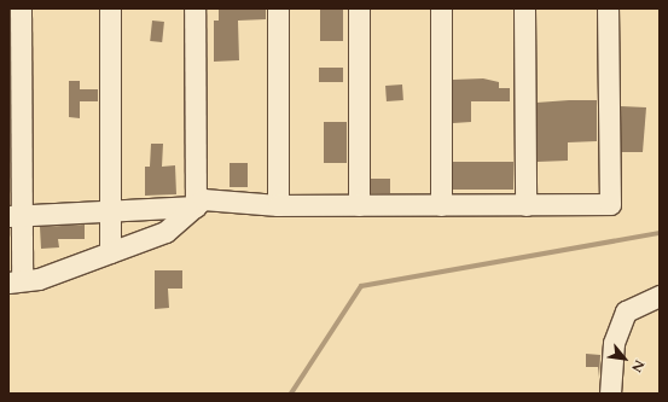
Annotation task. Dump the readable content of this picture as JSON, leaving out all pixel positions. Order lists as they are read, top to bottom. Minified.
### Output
{"north":"bottom right"}
